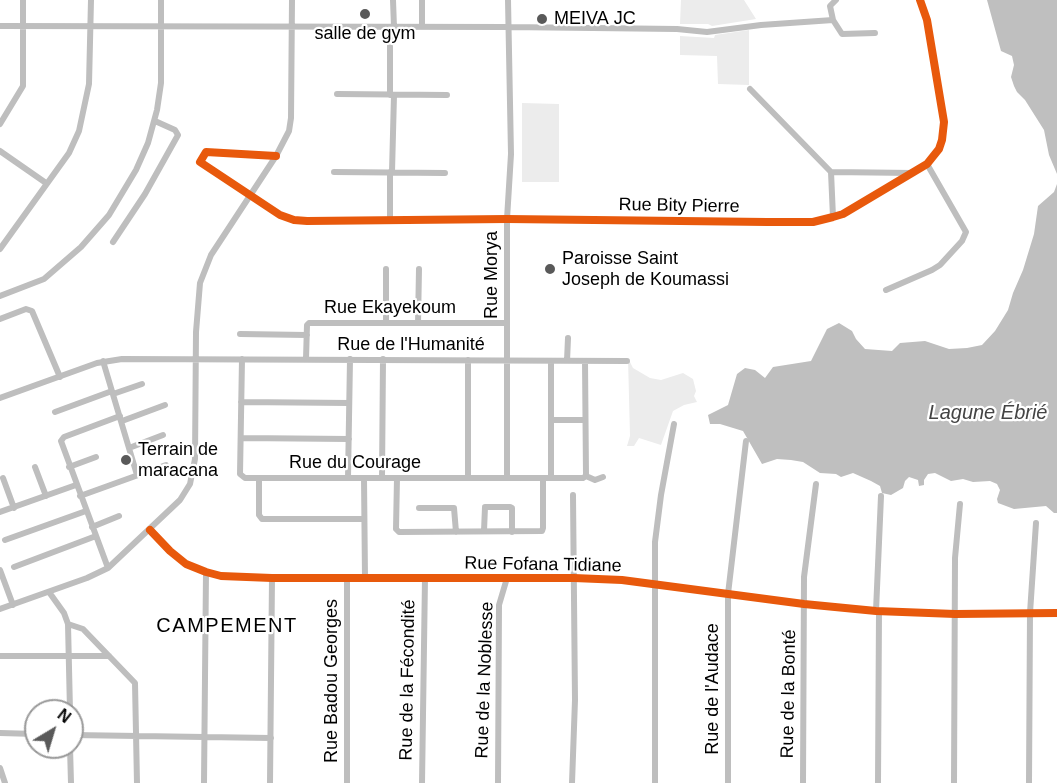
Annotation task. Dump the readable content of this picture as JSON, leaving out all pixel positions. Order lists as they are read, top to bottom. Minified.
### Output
{"streets":{"street":["Rue Bity Pierre","Rue Morya","Rue Ekayekoum","Rue de l'Humanité","Rue du Courage","Rue Fofana Tidiane","Rue de la Fécondité","Rue de la Noblesse","Rue Badou Georges","Rue de l'Audace","Rue de la Bonté"]},"crossings":[["Rue Bity Pierre","Rue Morya"],["Rue Morya","Rue Ekayekoum"],["Rue Morya","Rue de l'Humanité"],["Rue Morya","Rue du Courage"],["Rue Ekayekoum","Rue de l'Humanité"],["Rue Fofana Tidiane","Rue de la Fécondité"],["Rue Fofana Tidiane","Rue de la Noblesse"],["Rue Fofana Tidiane","Rue Badou Georges"],["Rue Fofana Tidiane","Rue de l'Audace"],["Rue Fofana Tidiane","Rue de la Bonté"]],"districts":["CAMPEMENT"],"water":["Lagune Ébrié"],"places":["salle de gym","MEIVA JC","Paroisse Saint Joseph de Koumassi","Terrain de maracana"],"north":"top right"}
